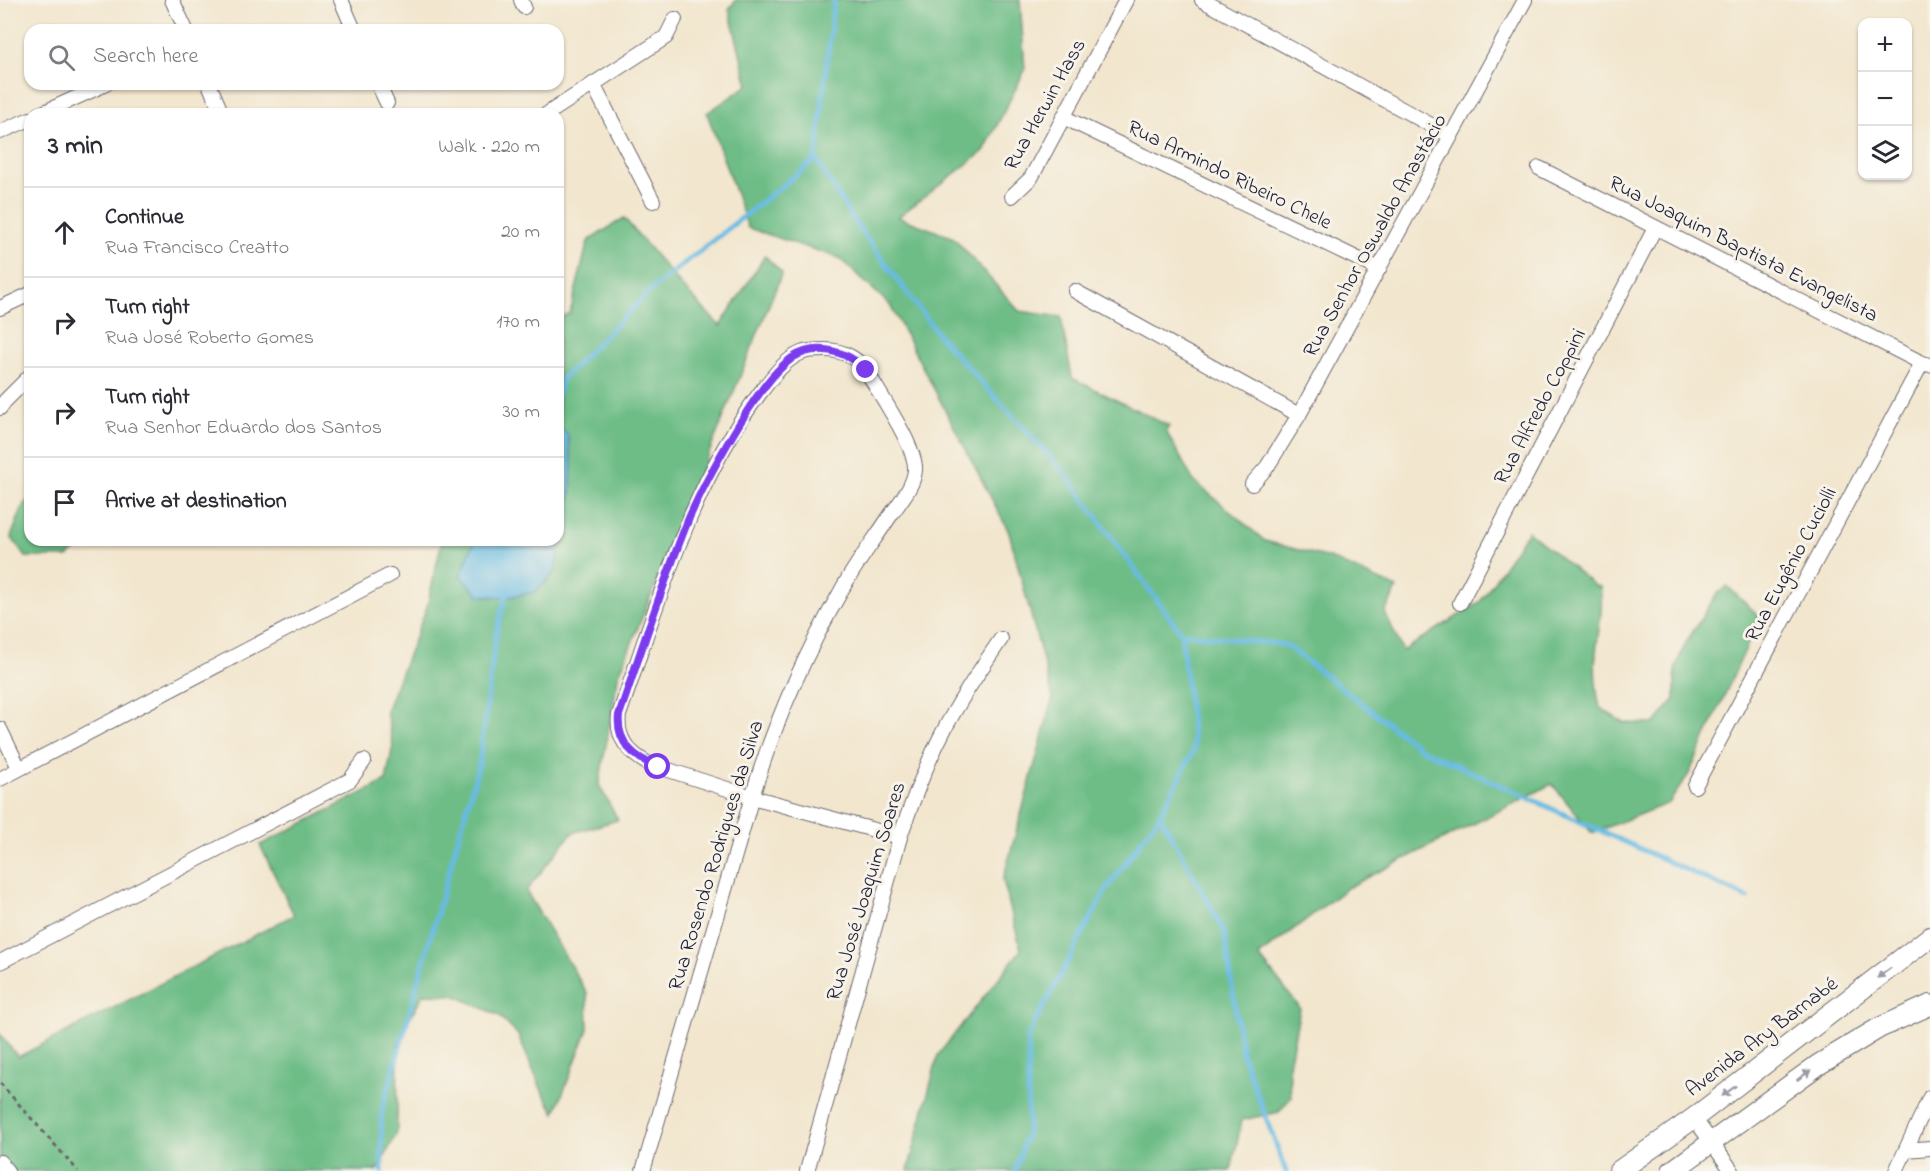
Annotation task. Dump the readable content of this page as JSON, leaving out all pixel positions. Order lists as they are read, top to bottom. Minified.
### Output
{"streets":{"street":["Rua Herwin Hass","Rua Armindo Ribeiro Chele","Rua Senhor Oswaldo Anastácio","Rua Joaquim Baptista Evangelista","Rua Alfredo Coppini","Rua Eugênio Cuciolli","Rua Rosendo Rodrigues da Silva","Rua José Joaquim Soares","Avenida Ary Barnabé"]},"crossings":[["Rua Herwin Hass","Rua Armindo Ribeiro Chele"],["Rua Armindo Ribeiro Chele","Rua Senhor Oswaldo Anastácio"],["Rua Joaquim Baptista Evangelista","Rua Alfredo Coppini"],["Rua Joaquim Baptista Evangelista","Rua Eugênio Cuciolli"]],"page":{"map_buttons":["+","−"],"search":"Search here","heading":["3 min","Walk · 220 m"],"list":[["Continue","Rua Francisco Creatto","20 m"],["Turn right","Rua José Roberto Gomes","170 m"],["Turn right","Rua Senhor Eduardo dos Santos","30 m"],"Arrive at destination"]}}
